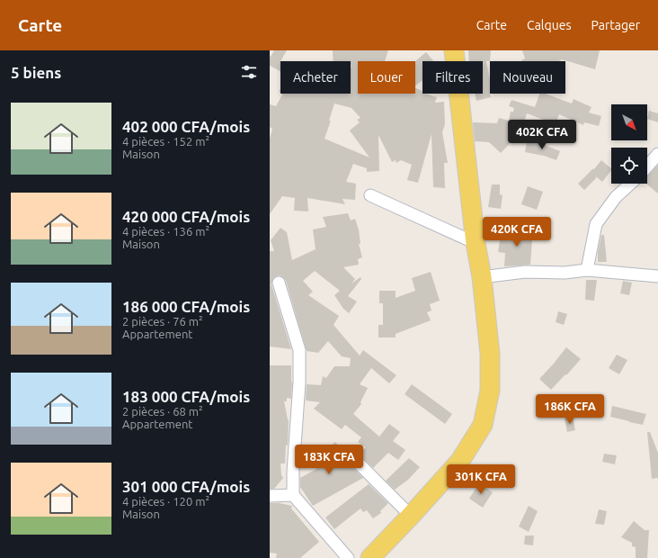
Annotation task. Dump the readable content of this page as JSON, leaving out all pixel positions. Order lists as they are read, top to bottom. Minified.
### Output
{"north":"bottom right","page":{"header":"Carte","nav":["Carte","Calques","Partager"],"heading":"5 biens","chip":["Acheter","Louer","Filtres","Nouveau"],"list":[{"name":"402 000 CFA/mois","note":"4 pièces · 152 m² · Maison"},{"name":"420 000 CFA/mois","note":"4 pièces · 136 m² · Maison"},{"name":"186 000 CFA/mois","note":"2 pièces · 76 m² · Appartement"},{"name":"183 000 CFA/mois","note":"2 pièces · 68 m² · Appartement"},{"name":"301 000 CFA/mois","note":"4 pièces · 120 m² · Maison"}],"price":["402K CFA","420K CFA","186K CFA","183K CFA","301K CFA"]}}
